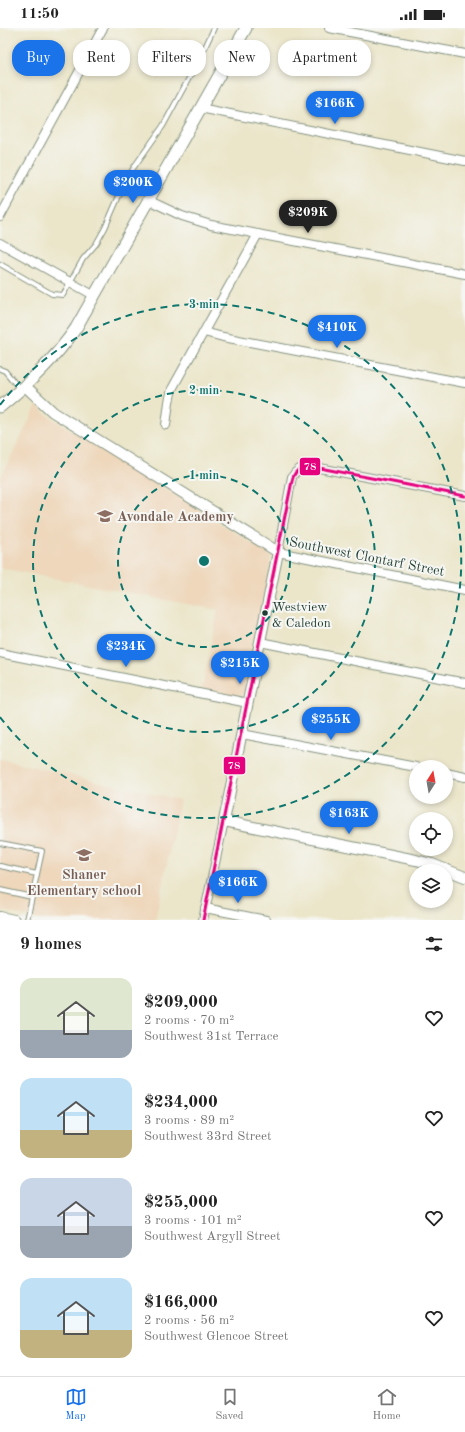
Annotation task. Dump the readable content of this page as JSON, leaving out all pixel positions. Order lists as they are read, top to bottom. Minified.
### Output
{"streets":{"street":["Southwest Clontarf Street"]},"places":{"school or university":["Avondale Academy","Shaner Elementary school"],"other":["Westview & Caledon"]},"lines":["transit line 78"],"north":"top","page":{"status":"11:50","chip":["Buy","Rent","Filters","New","Apartment"],"price":["$166K","$200K","$209K","$410K","$234K","$215K","$255K","$163K","$166K"],"heading":"9 homes","list":[{"name":"$209,000","note":"2 rooms · 70 m² · Southwest 31st Terrace"},{"name":"$234,000","note":"3 rooms · 89 m² · Southwest 33rd Street"},{"name":"$255,000","note":"3 rooms · 101 m² · Southwest Argyll Street"},{"name":"$166,000","note":"2 rooms · 56 m² · Southwest Glencoe Street"}],"tabs":["Map","Saved","Home"]},"rings":["3 min","2 min","1 min"]}
